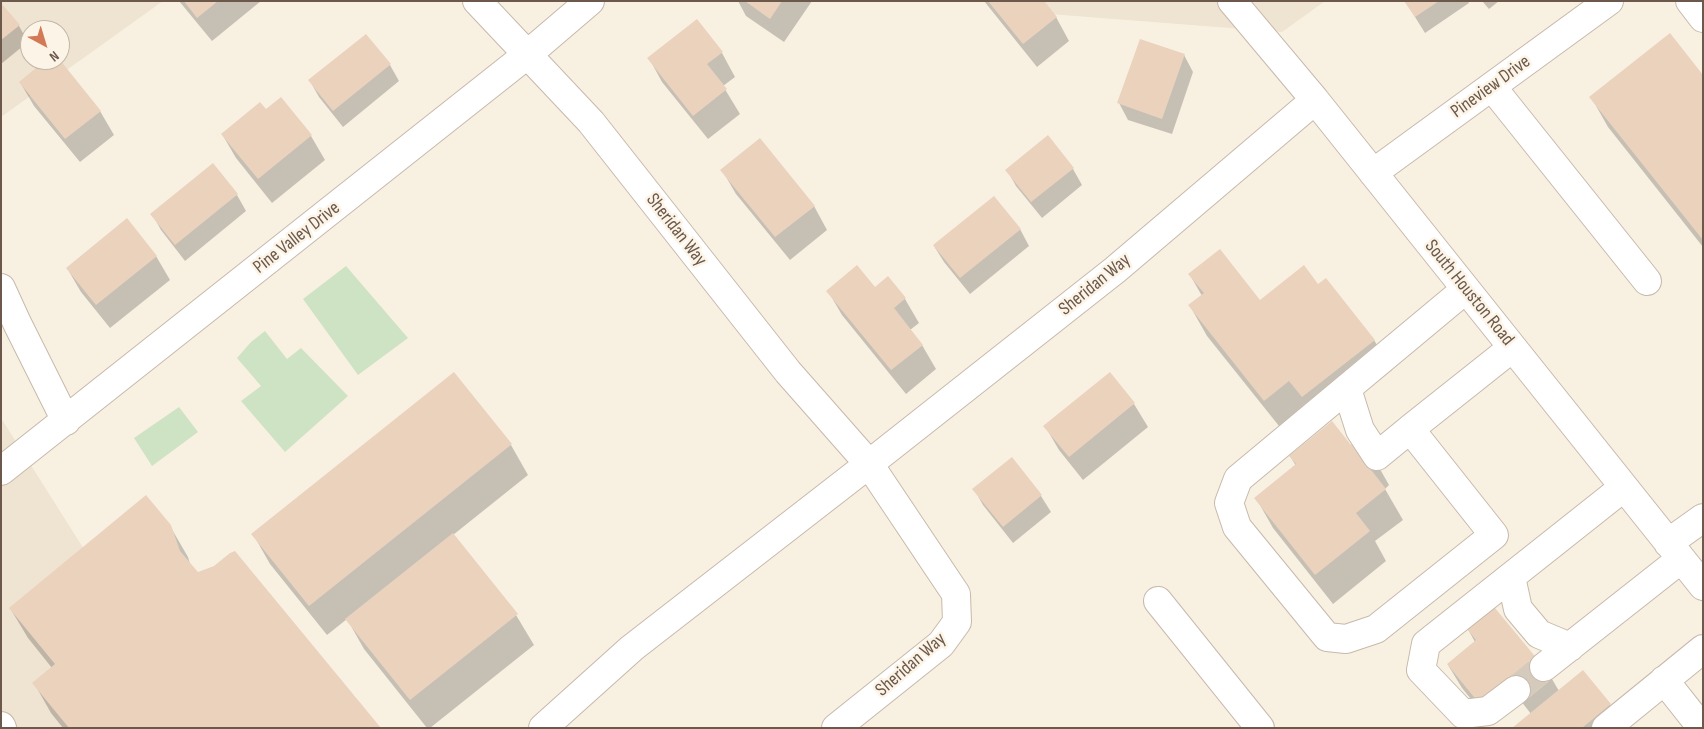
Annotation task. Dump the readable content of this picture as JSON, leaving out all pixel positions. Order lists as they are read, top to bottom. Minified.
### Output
{"streets":{"street":["Pineview Drive","Sheridan Way","Pine Valley Drive","South Houston Road"]},"crossings":[["Pineview Drive","South Houston Road"],["Sheridan Way","Pine Valley Drive"],["Sheridan Way","South Houston Road"]],"north":"bottom right"}
